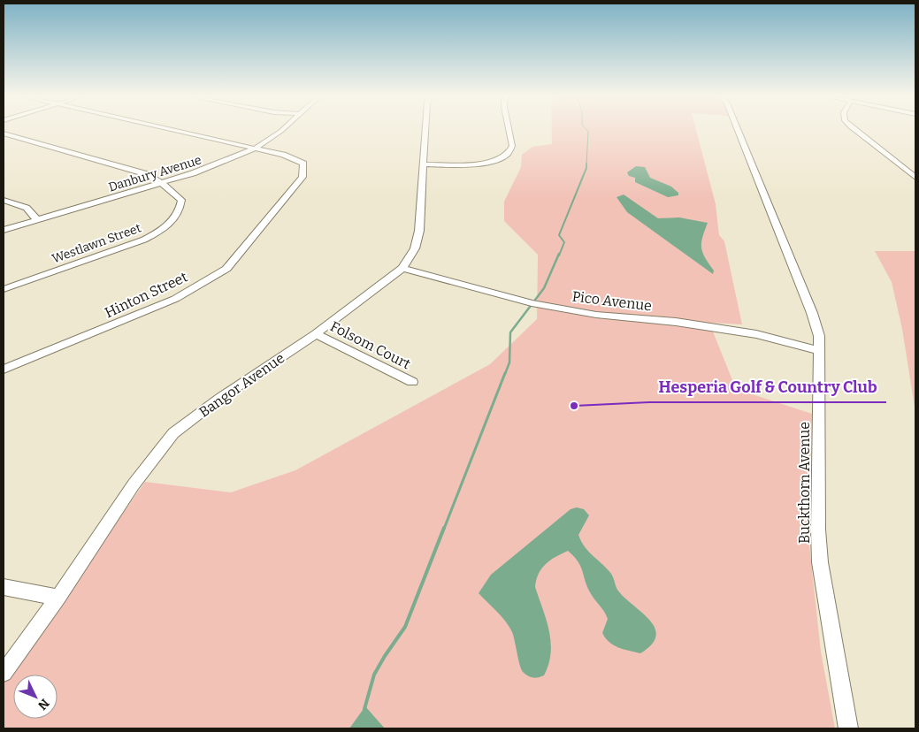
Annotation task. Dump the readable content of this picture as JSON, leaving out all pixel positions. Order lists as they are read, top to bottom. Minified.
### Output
{"streets":{"street":["Danbury Avenue","Westlawn Street","Hinton Street","Pico Avenue","Folsom Court","Bangor Avenue","Buckthorn Avenue"]},"crossings":[["Danbury Avenue","Westlawn Street"],["Danbury Avenue","Hinton Street"],["Pico Avenue","Bangor Avenue"],["Pico Avenue","Buckthorn Avenue"],["Folsom Court","Bangor Avenue"]],"places":["Hesperia Golf & Country Club"],"north":"bottom right"}
